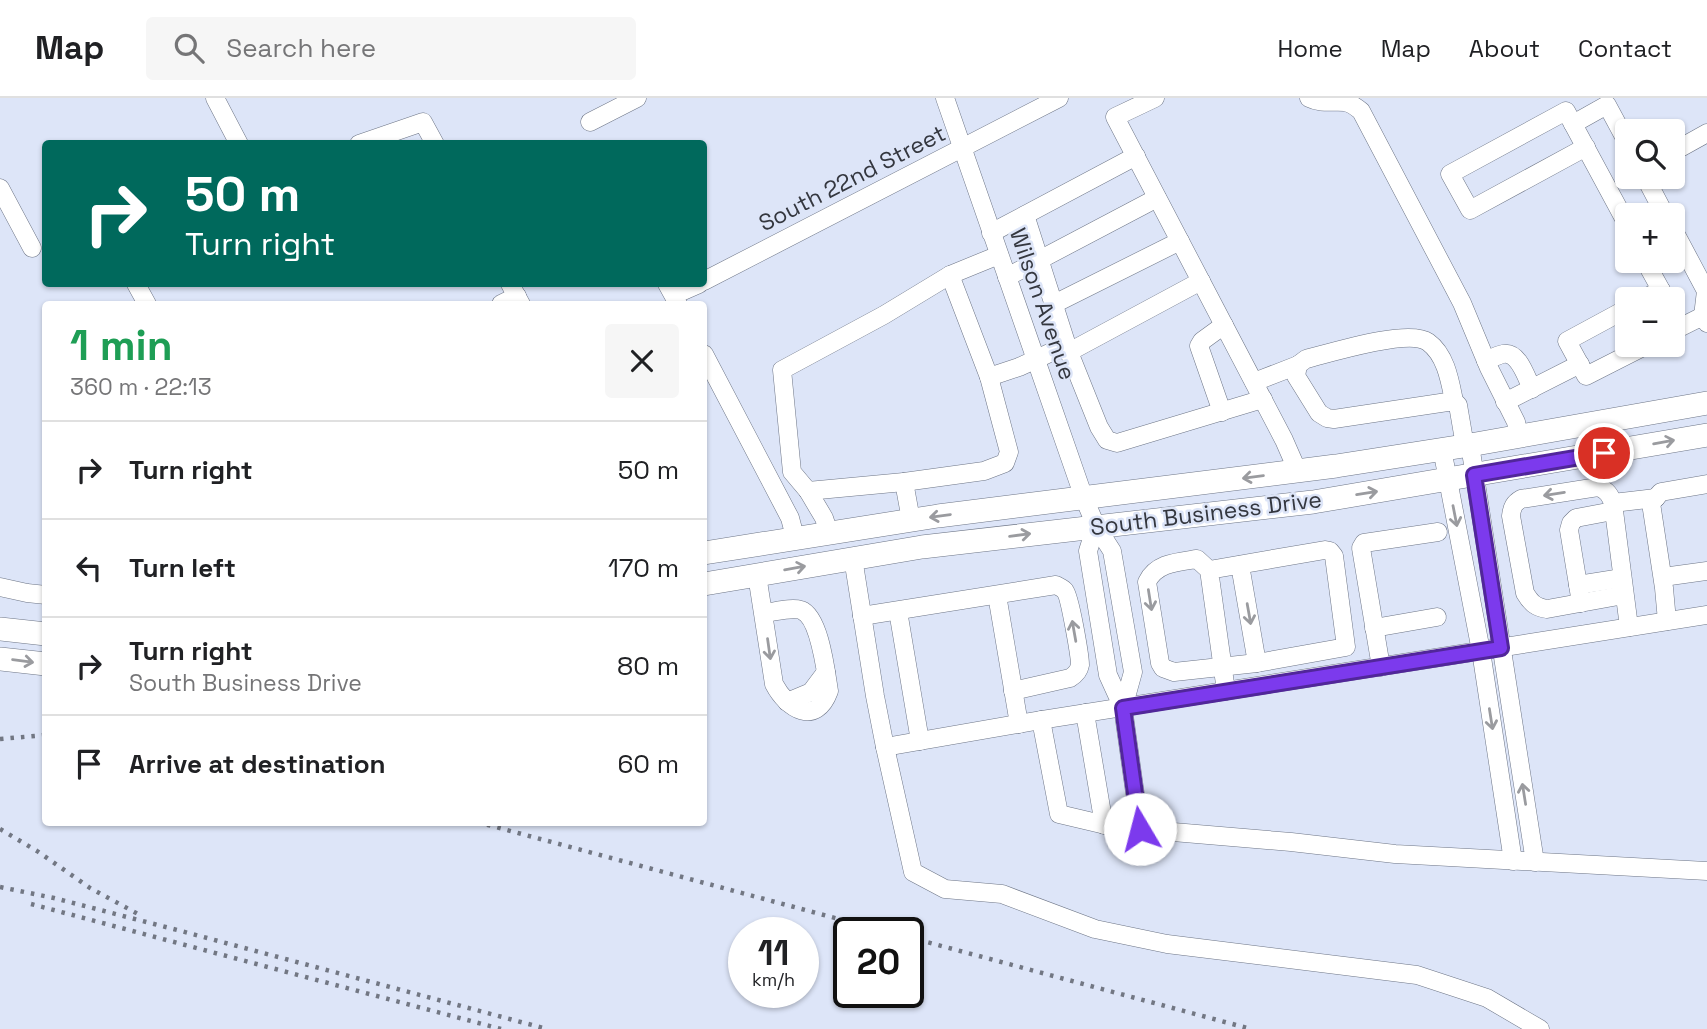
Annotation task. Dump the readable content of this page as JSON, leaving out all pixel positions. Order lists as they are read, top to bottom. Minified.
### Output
{"streets":{"main road":["South Business Drive"],"street":["South 22nd Street","Wilson Avenue"]},"crossings":[["South 22nd Street","Wilson Avenue"],["Wilson Avenue","South Business Drive"]],"page":{"header":"Map","search":"Search here","nav":["Home","Map","About","Contact"],"map_buttons":["+","−"],"turn":["50 m","Turn right"],"heading":["1 min","360 m · 22:13"],"list":[{"name":"Turn right","value":"50 m"},{"name":"Turn left","value":"170 m"},{"name":"Turn right","note":"South Business Drive","value":"80 m"},{"name":"Arrive at destination","value":"60 m"}],"speed":"11 km/h","limit":"20"}}
